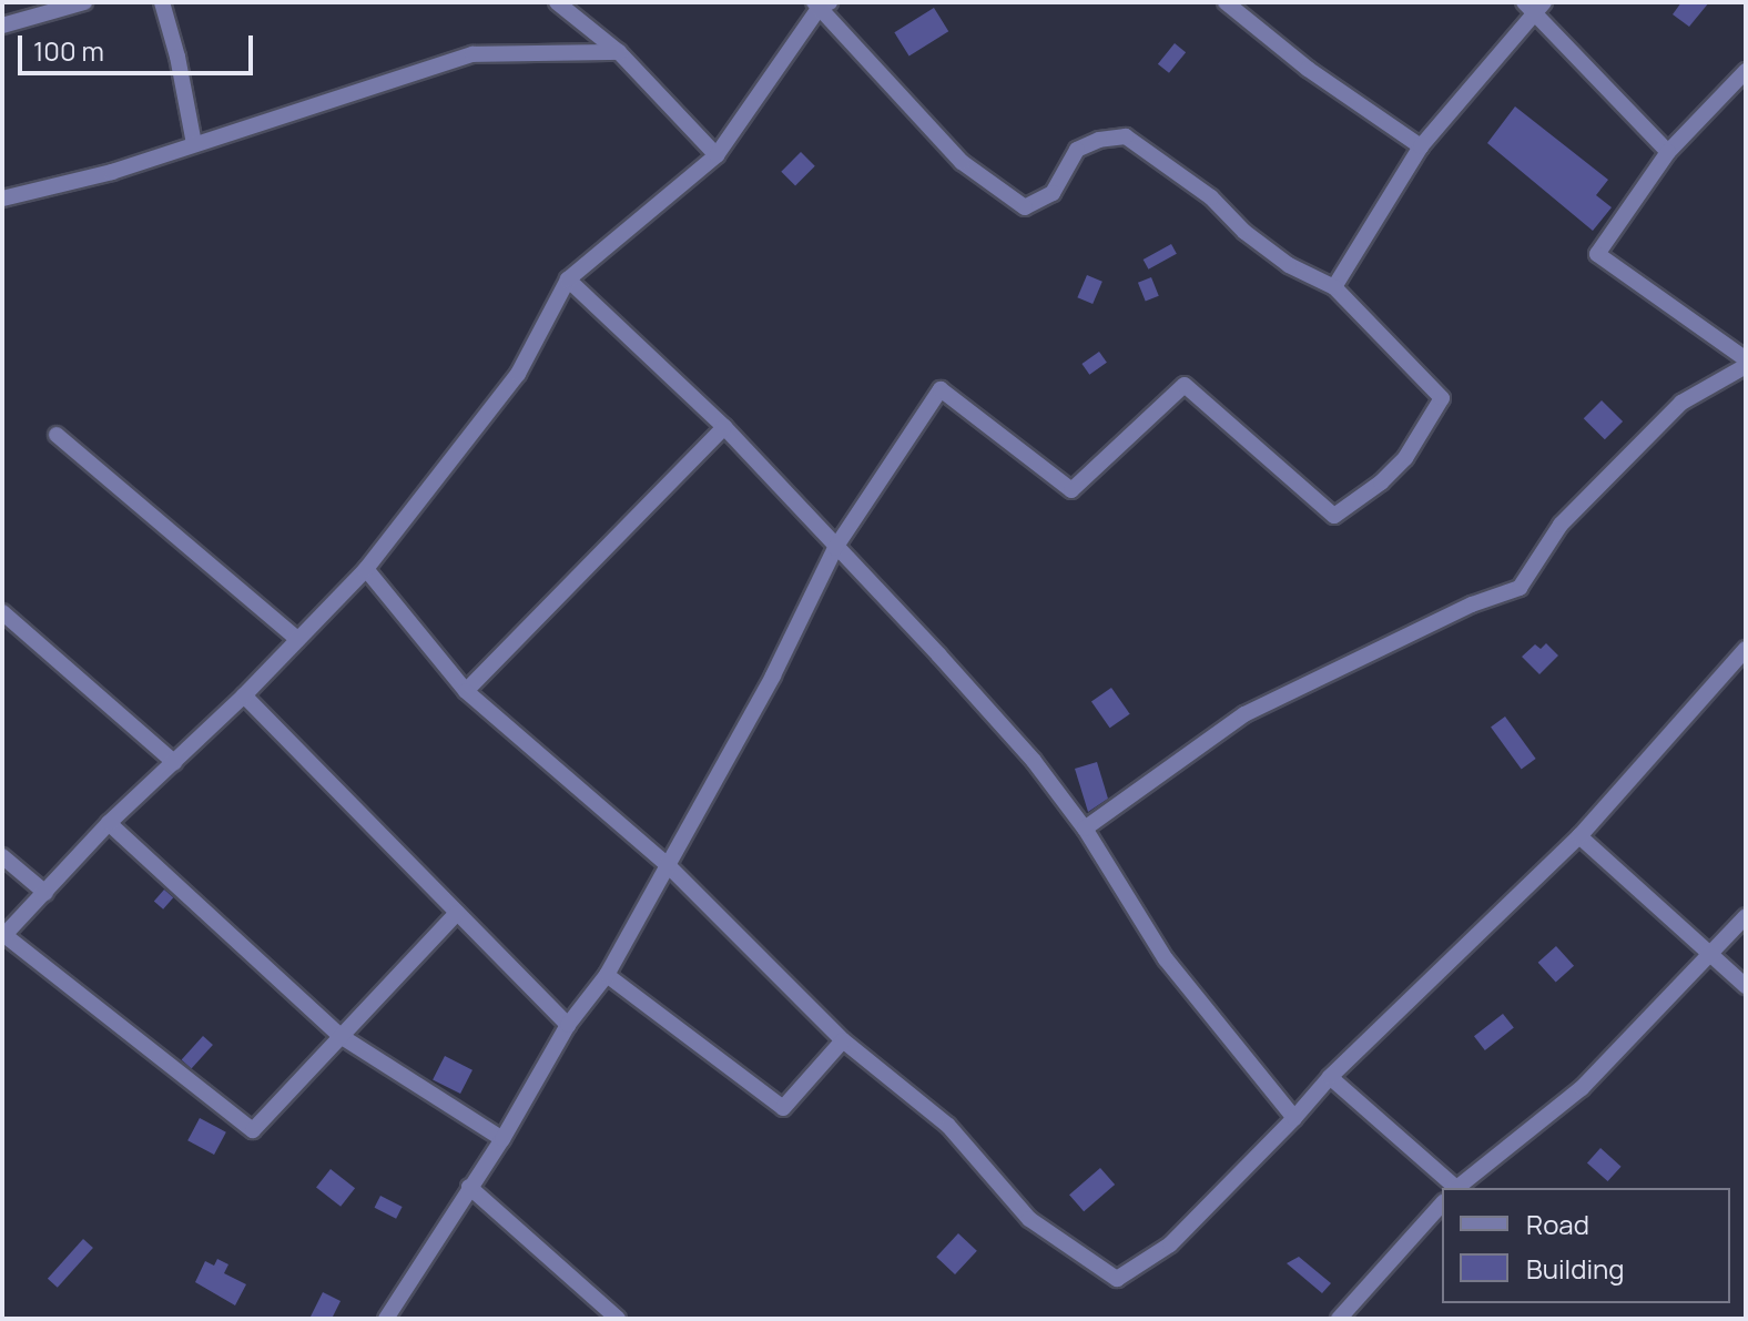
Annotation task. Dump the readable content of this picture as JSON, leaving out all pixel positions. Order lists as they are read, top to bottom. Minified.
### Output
{"legend":["Road","Building"],"scale_bar":"100 m"}
